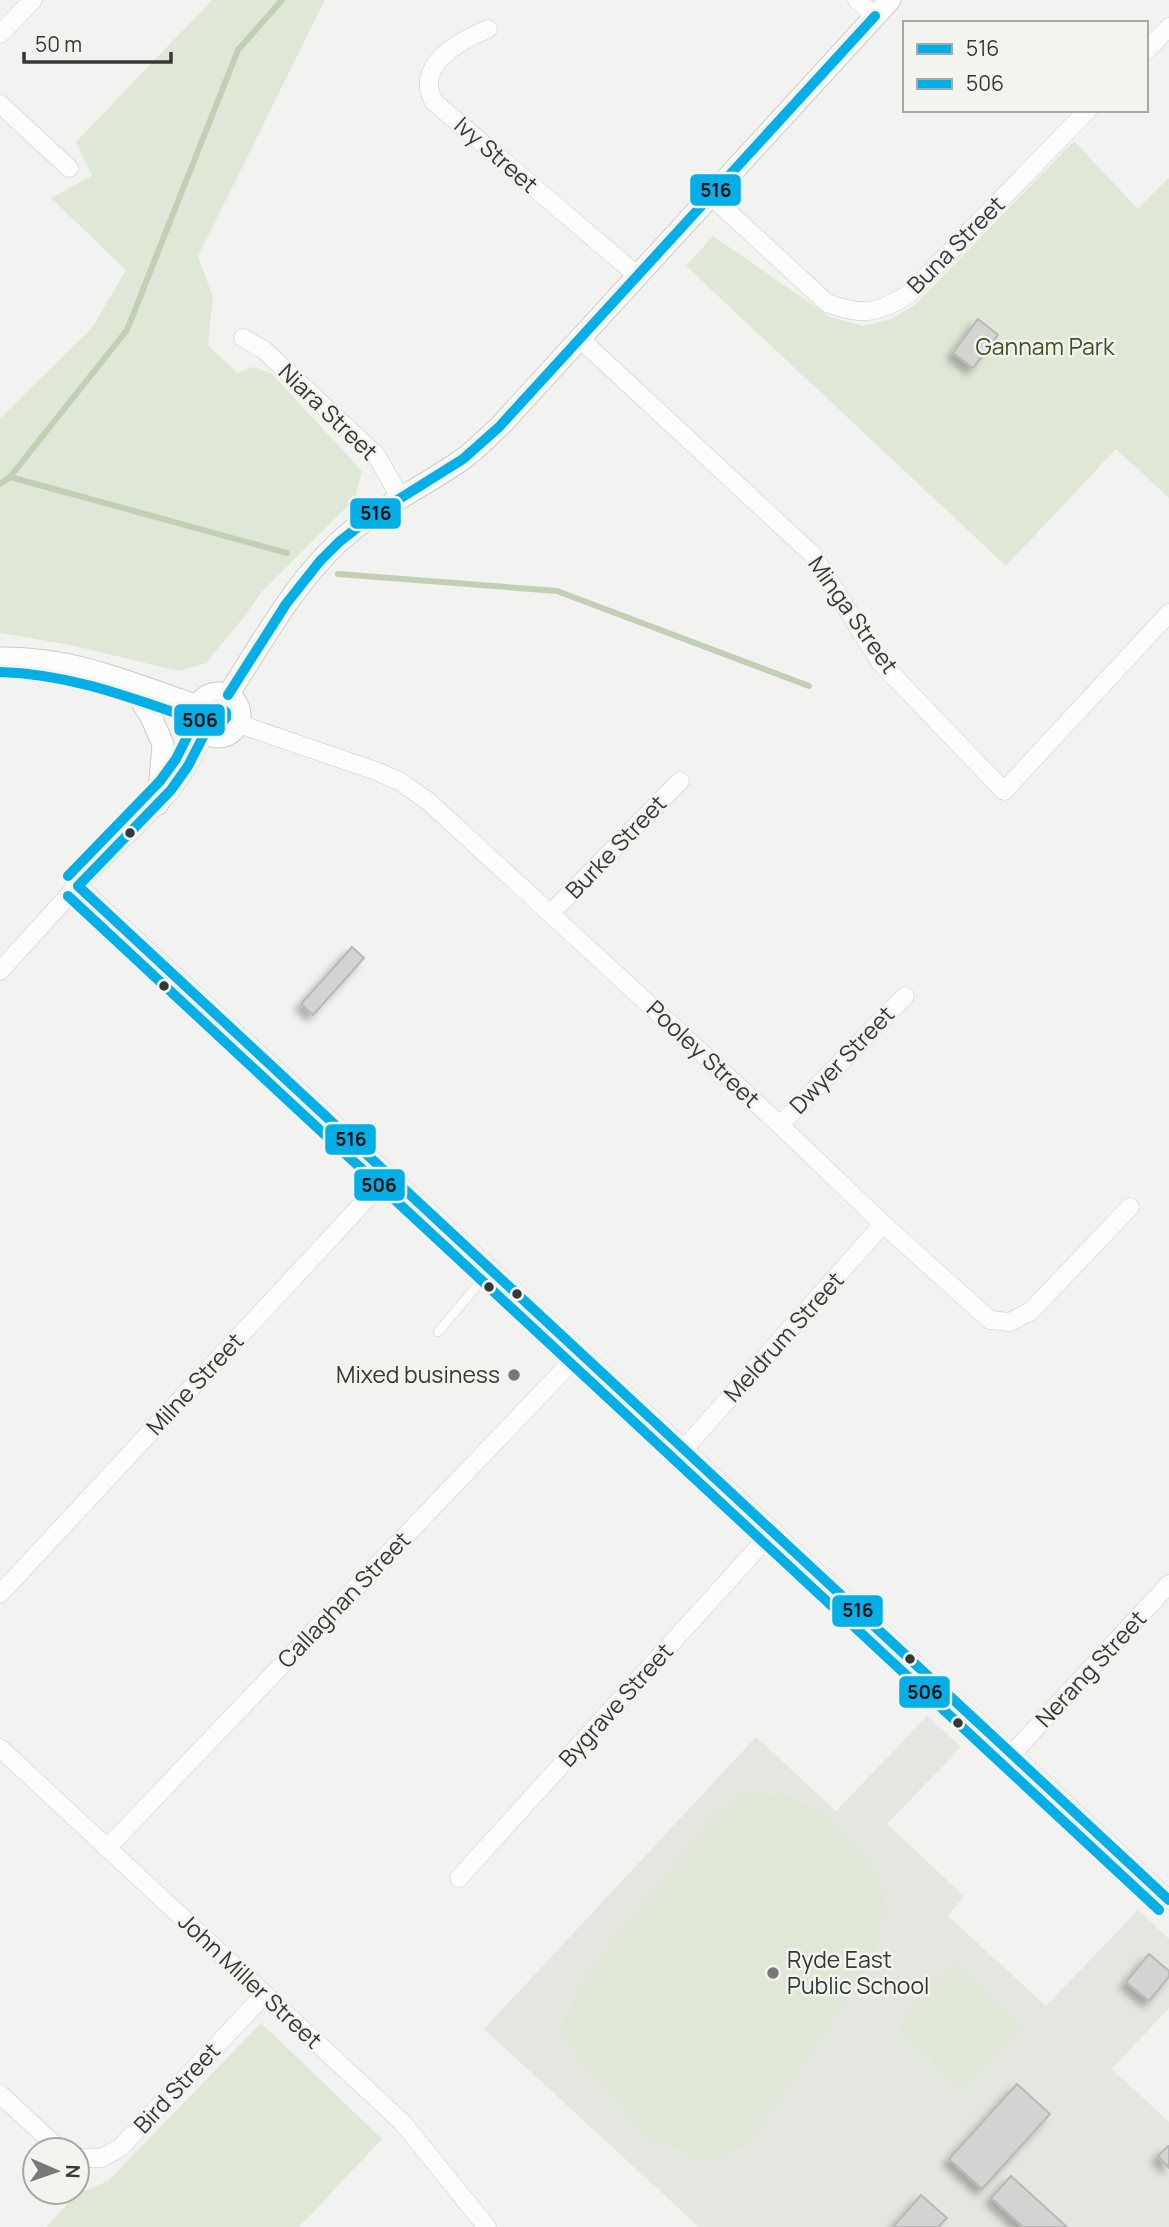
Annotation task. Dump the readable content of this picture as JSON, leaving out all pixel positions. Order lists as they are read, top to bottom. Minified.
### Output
{"streets":{"street":["Ivy Street","Buna Street","Niara Street","Minga Street","Burke Street","Pooley Street","Dwyer Street","Meldrum Street","Milne Street","Callaghan Street","Nerang Street","Bygrave Street","John Miller Street","Bird Street"]},"crossings":[["Burke Street","Pooley Street"],["Pooley Street","Dwyer Street"],["Pooley Street","Meldrum Street"],["Callaghan Street","John Miller Street"],["John Miller Street","Bird Street"]],"parks":["Gannam Park"],"places":["Mixed business","Ryde East Public School"],"lines":["transit line 516","transit line 506"],"legend":["516","506"],"scale_bar":"50 m","north":"right"}
